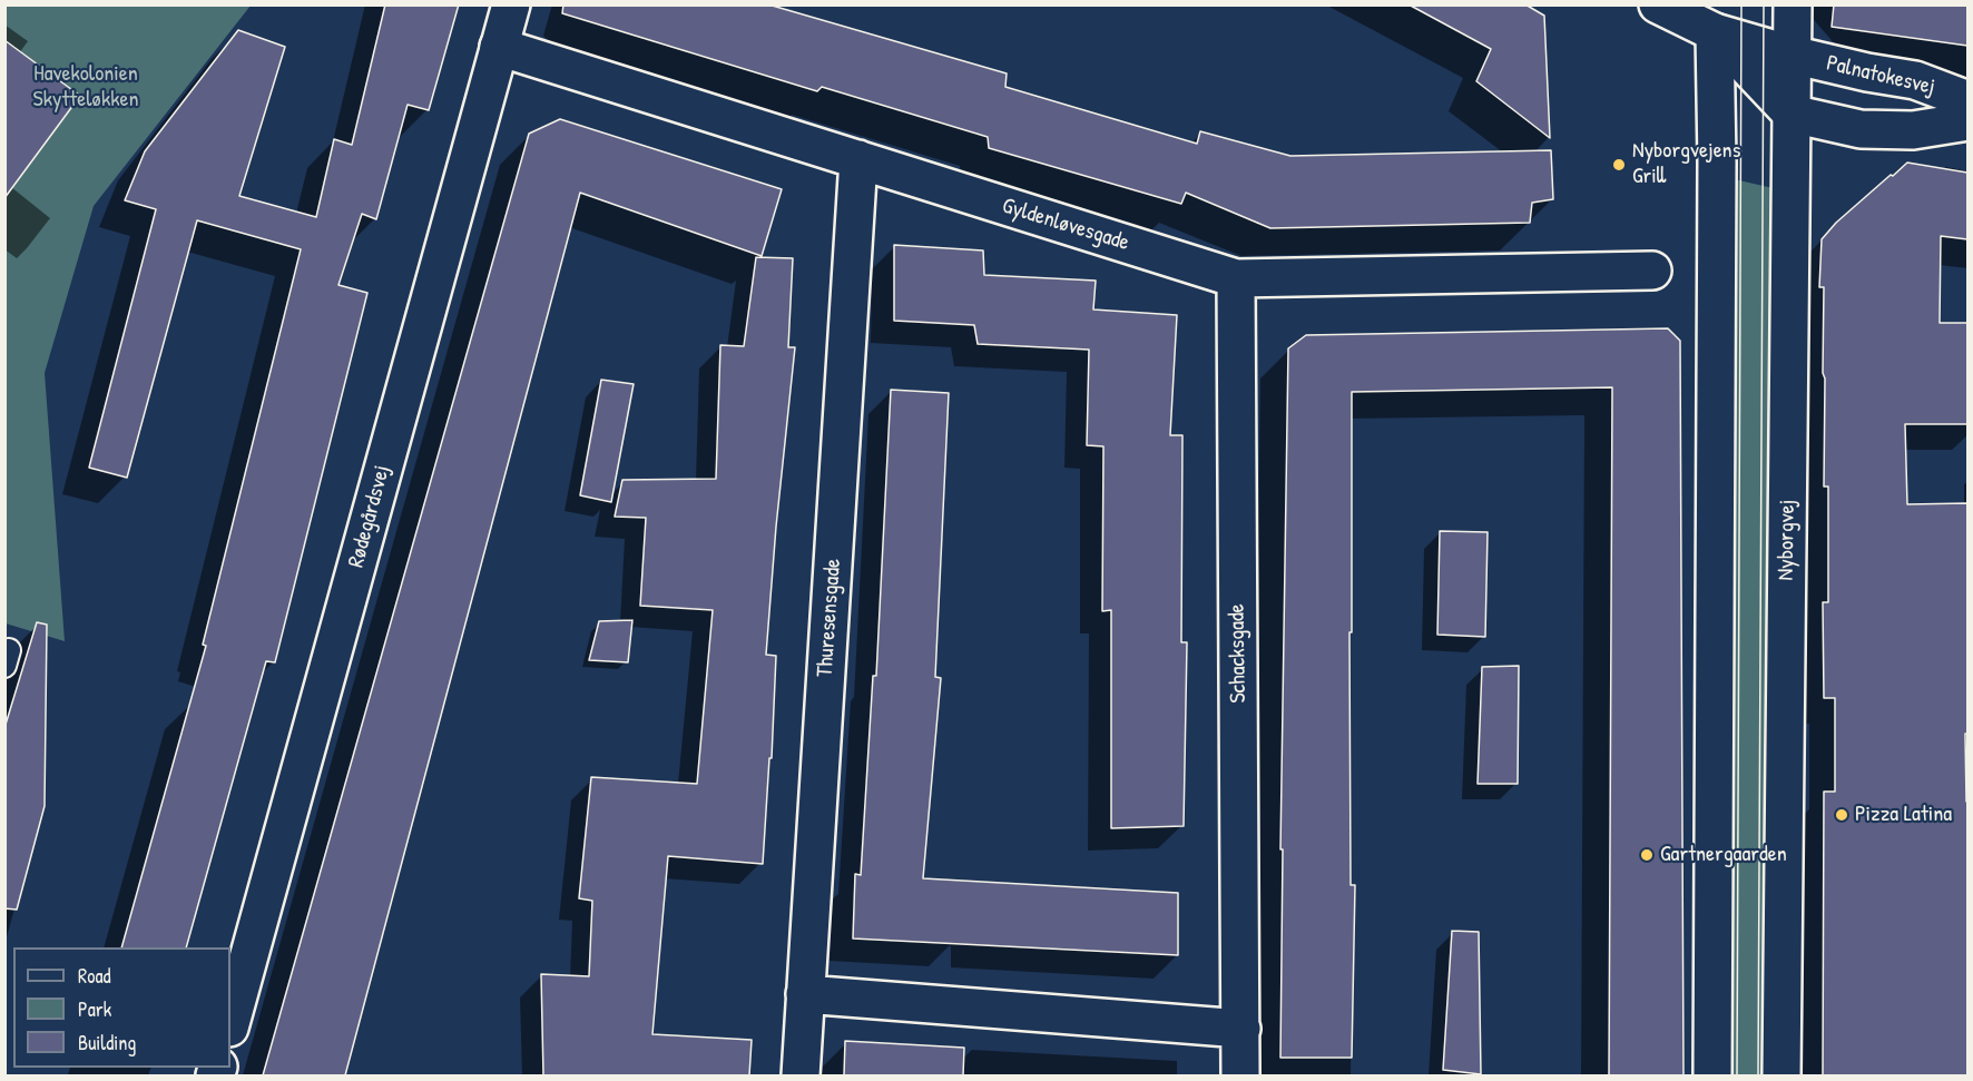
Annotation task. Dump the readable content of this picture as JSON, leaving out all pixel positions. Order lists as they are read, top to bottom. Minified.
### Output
{"streets":{"street":["Palnatokesvej","Gyldenløvesgade","Rødegårdsvej","Nyborgvej","Thuresensgade","Schacksgade"]},"crossings":[["Palnatokesvej","Nyborgvej"],["Gyldenløvesgade","Rødegårdsvej"],["Gyldenløvesgade","Thuresensgade"],["Gyldenløvesgade","Schacksgade"]],"parks":["Havekolonien Skytteløkken"],"places":["Nyborgvejens Grill","Pizza Latina","Gartnergaarden"],"legend":["Road","Park","Building"]}
